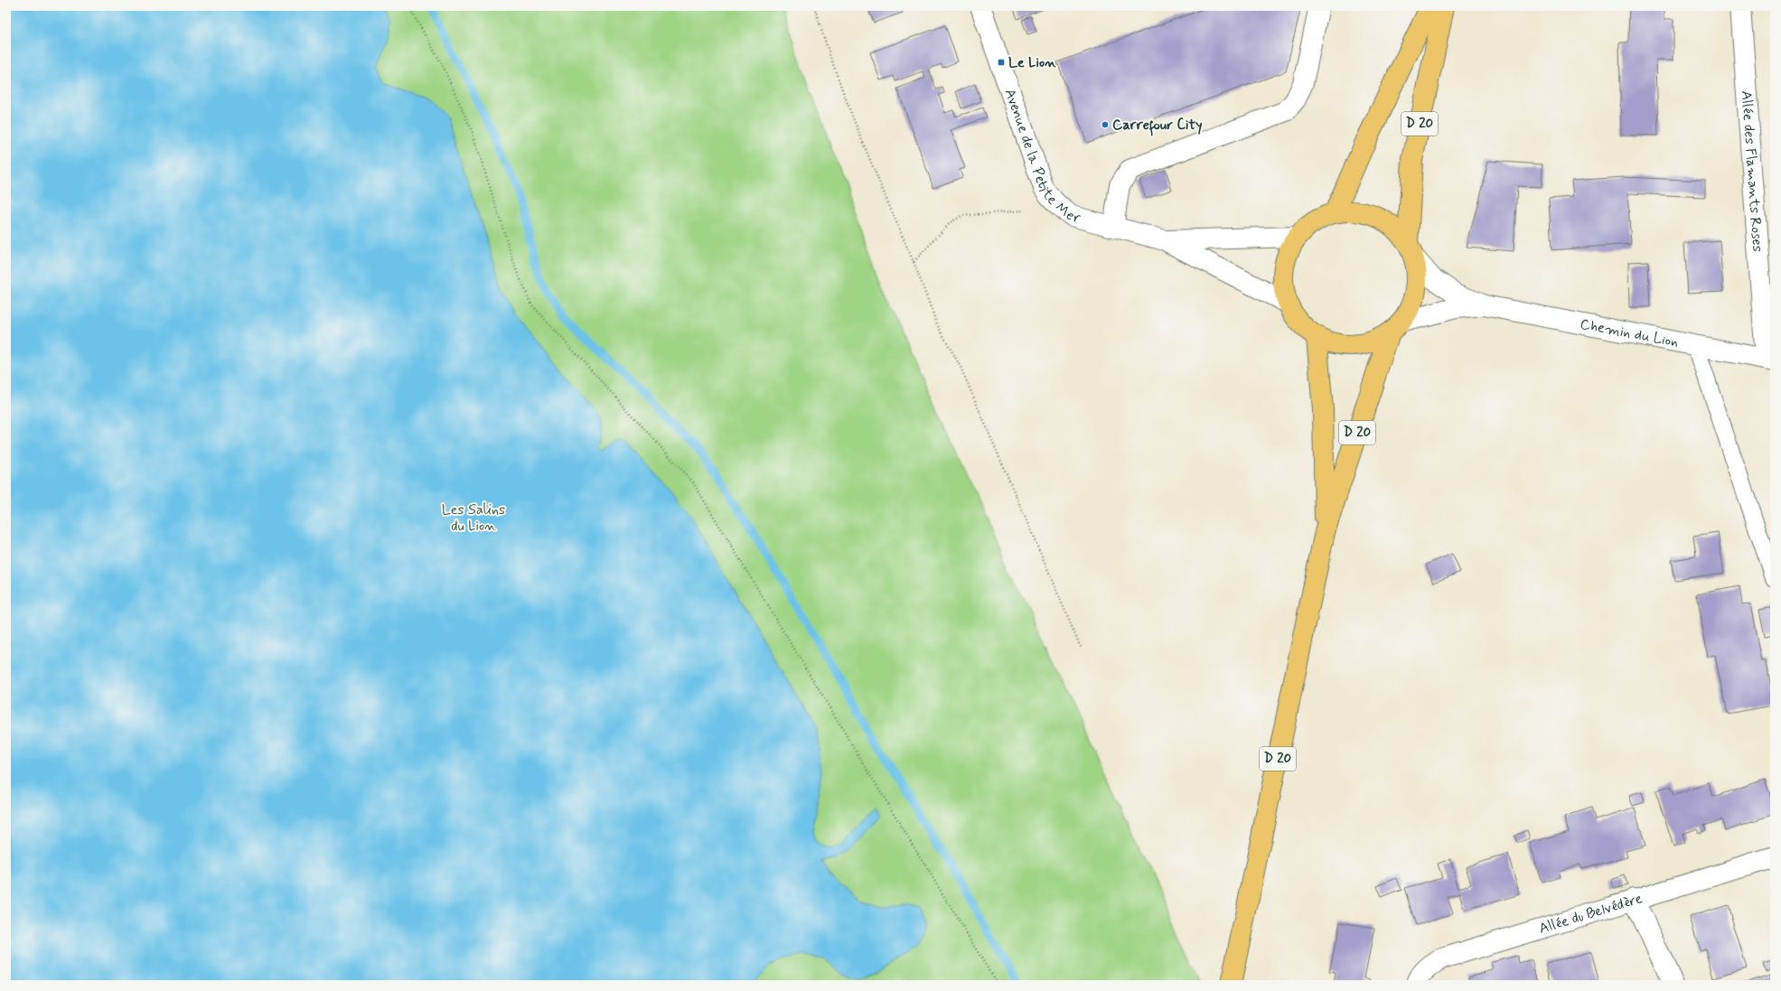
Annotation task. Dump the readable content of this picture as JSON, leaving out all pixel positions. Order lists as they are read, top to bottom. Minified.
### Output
{"streets":{"main road":["D 20"],"street":["Avenue de la Petite Mer","Allée des Flamants Roses","Chemin du Lion","Allée du Belvédère"]},"crossings":[["D 20","Chemin du Lion"],["Allée des Flamants Roses","Chemin du Lion"]],"parks":["Les Salins du Lion"],"places":{"transit":["Le Lion"],"other":["Carrefour City"]}}
